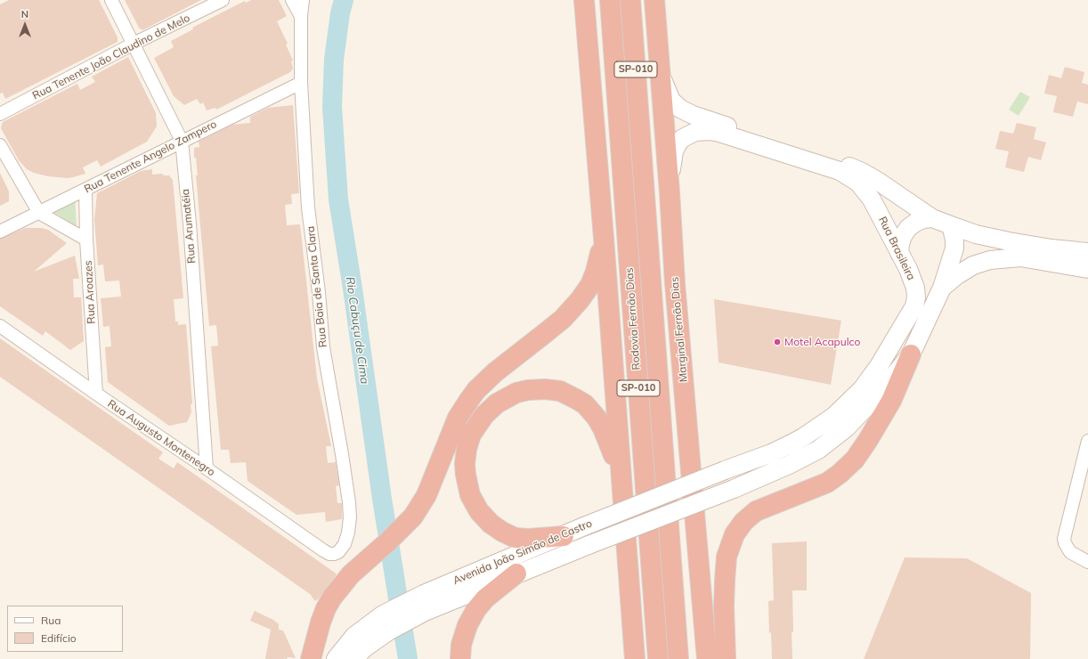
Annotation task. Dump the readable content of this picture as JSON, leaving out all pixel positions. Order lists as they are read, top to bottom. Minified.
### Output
{"streets":{"highway":["SP-010","Rodovia Fernão Dias","Marginal Fernão Dias"],"main road":["Rua Brasileira","Avenida João Simão de Castro"],"street":["Rua Tenente João Claudino de Melo","Rua Tenente Angelo Zampero","Rua Arumatéia","Rua Baia de Santa Clara","Rua Aroazes","Rua Augusto Montenegro"]},"crossings":[["Rua Tenente João Claudino de Melo","Rua Arumatéia"],["Rua Tenente Angelo Zampero","Rua Arumatéia"],["Rua Tenente Angelo Zampero","Rua Baia de Santa Clara"],["Rua Tenente Angelo Zampero","Rua Aroazes"],["Rua Arumatéia","Rua Augusto Montenegro"],["Rua Brasileira","Marginal Fernão Dias"],["Rua Brasileira","Avenida João Simão de Castro"],["Rua Baia de Santa Clara","Rua Augusto Montenegro"],["Rua Aroazes","Rua Augusto Montenegro"]],"water":["Rio Cabuçu de Cima"],"places":["Motel Acapulco"],"legend":["Rua","Edifício"],"north":"top"}
